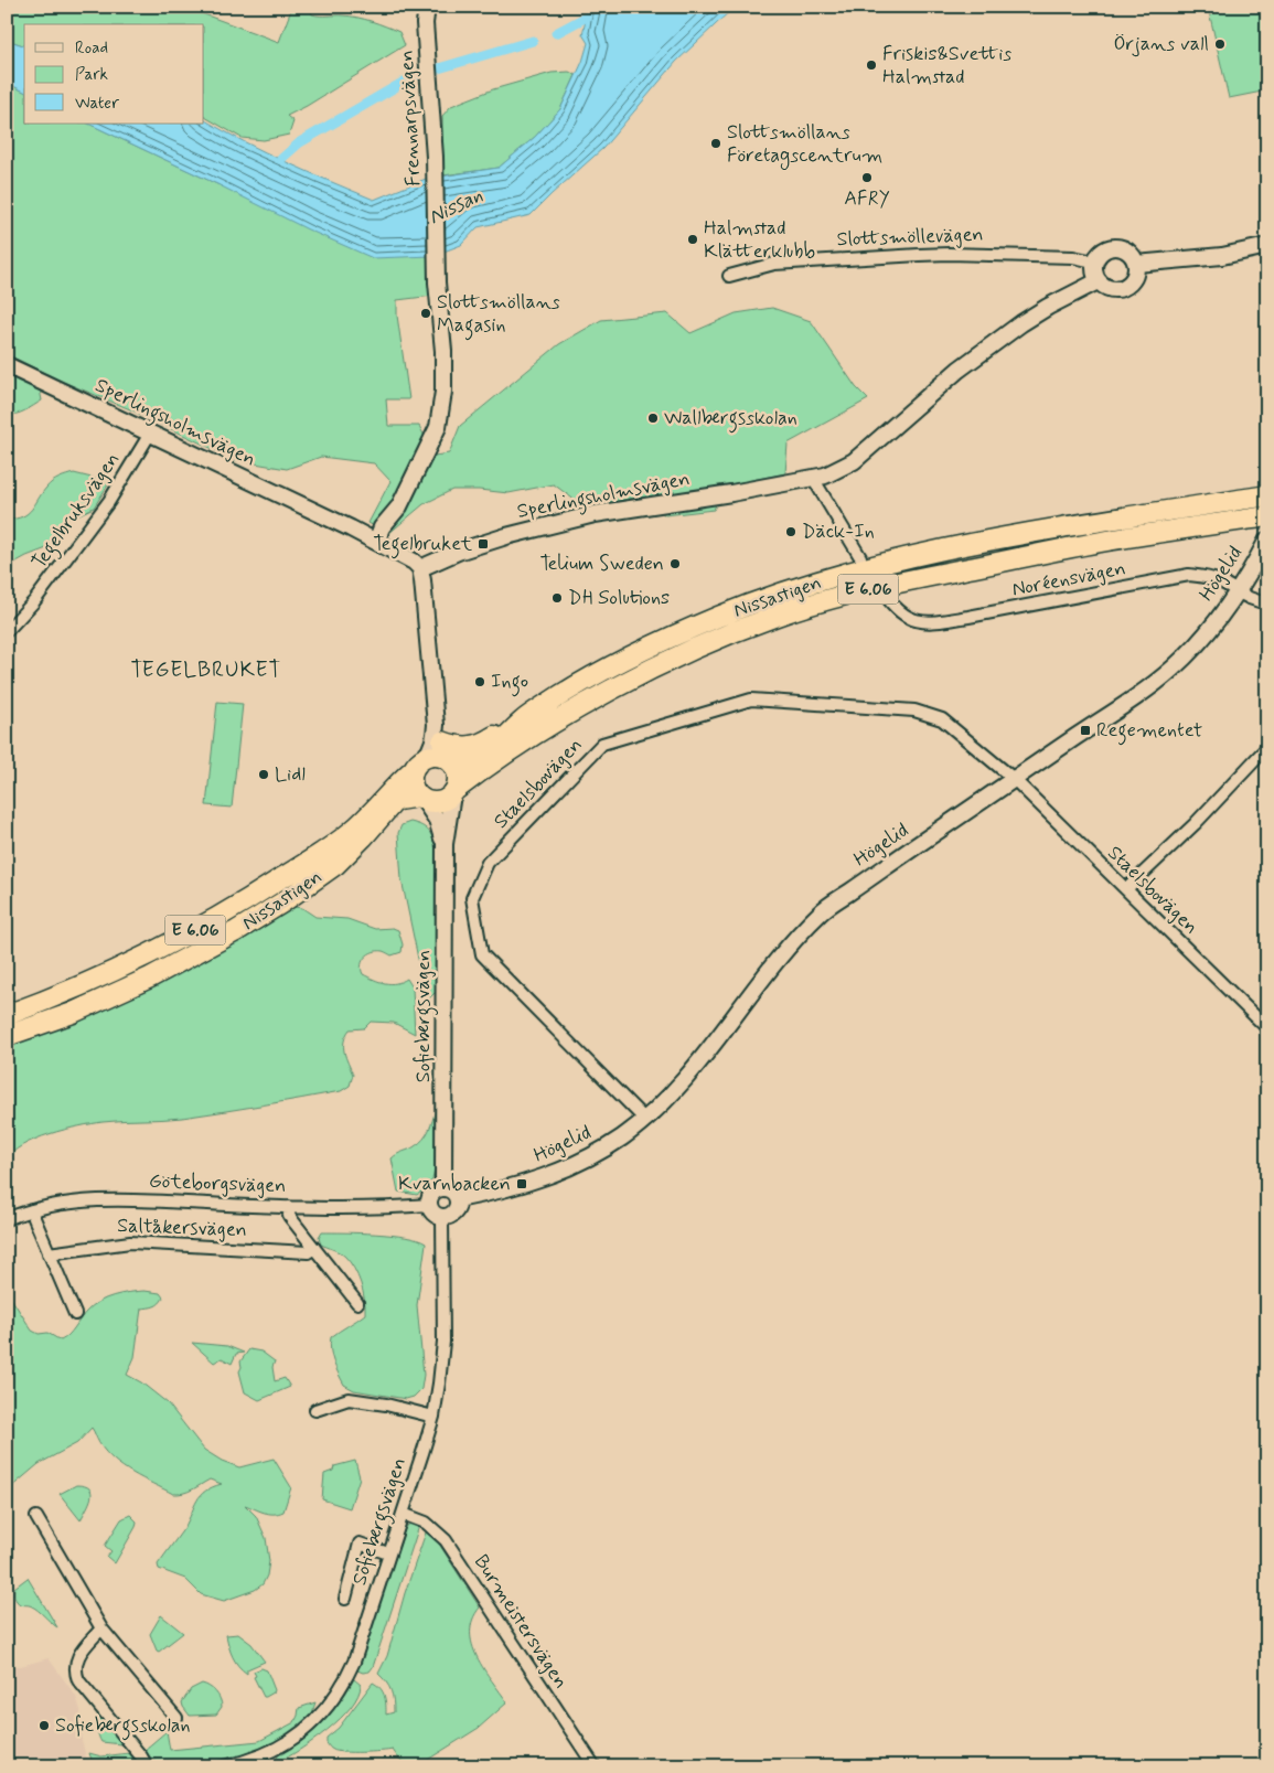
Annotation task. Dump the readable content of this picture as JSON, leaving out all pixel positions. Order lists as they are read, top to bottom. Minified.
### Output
{"streets":{"highway":["E 6.06","Nissastigen"],"street":["Frennarpsvägen","Slottsmöllevägen","Sperlingsholmsvägen","Tegelbruksvägen","Högelid","Noréensvägen","Staelsbovägen","Sofiebergsvägen","Göteborgsvägen","Saltåkersvägen","Burmeistersvägen"]},"crossings":[["Frennarpsvägen","Sperlingsholmsvägen"],["Slottsmöllevägen","Sperlingsholmsvägen"],["Sperlingsholmsvägen","Tegelbruksvägen"],["Högelid","Noréensvägen"],["Högelid","Staelsbovägen"],["Högelid","Sofiebergsvägen"],["Högelid","Göteborgsvägen"],["E 6.06","Nissastigen"],["E 6.06","Sofiebergsvägen"],["Nissastigen","Sofiebergsvägen"],["Sofiebergsvägen","Göteborgsvägen"],["Sofiebergsvägen","Burmeistersvägen"]],"districts":["TEGELBRUKET"],"water":["Nissan"],"places":{"other":["Örjans vall","Friskis&Svettis Halmstad","Slottsmöllans Företagscentrum","AFRY","Halmstad Klätterklubb","Slottsmöllans Magasin","Wallbergsskolan","Däck-In","Telium Sweden","DH Solutions","Ingo","Lidl","Sofiebergsskolan"],"transit":["Tegelbruket","Regementet","Kvarnbacken"]},"legend":["Road","Park","Water"]}
